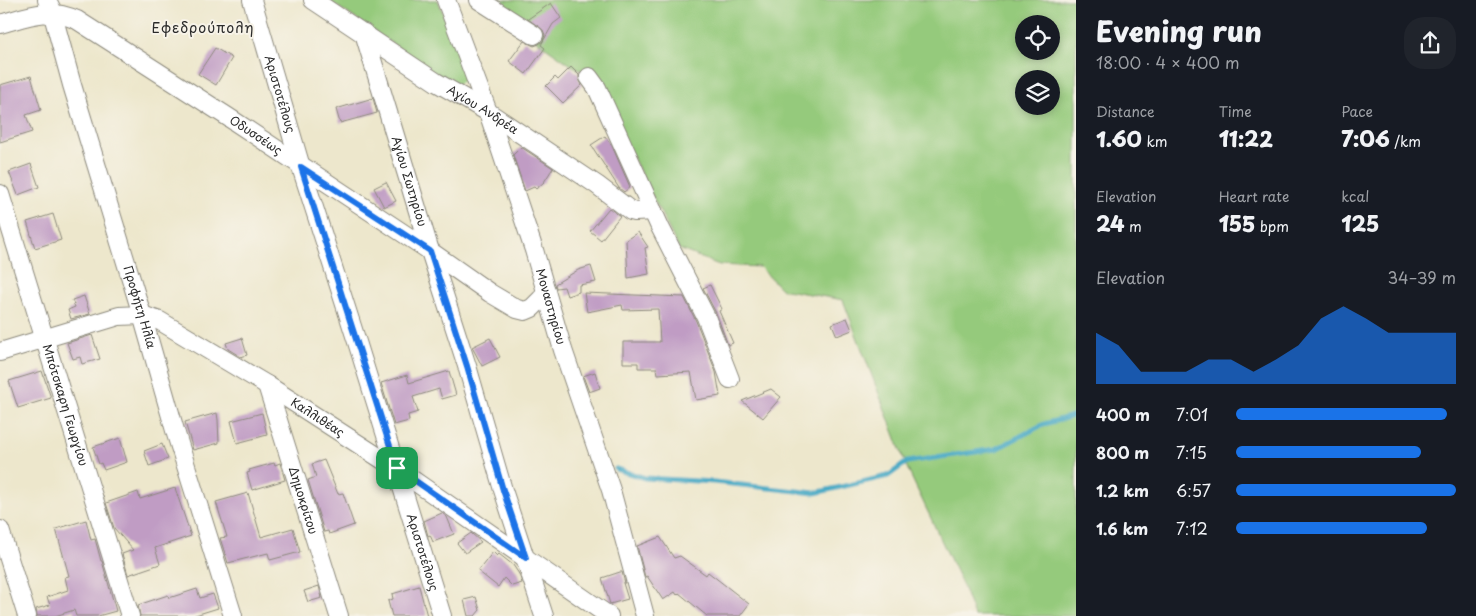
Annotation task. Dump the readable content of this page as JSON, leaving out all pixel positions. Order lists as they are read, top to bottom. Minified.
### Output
{"streets":{"street":["Αριστοτέλους","Αγίου Ανδρέα","Οδυσσέως","Αγίου Σωτηρίου","Μοναστηρίου","Προφήτη Ηλία","Μπότσκαρη Γεωργίου","Καλλιθέας","Δημοκρίτου"]},"crossings":[["Αριστοτέλους","Οδυσσέως"],["Αριστοτέλους","Καλλιθέας"],["Αγίου Ανδρέα","Αγίου Σωτηρίου"],["Αγίου Ανδρέα","Μοναστηρίου"],["Οδυσσέως","Αγίου Σωτηρίου"],["Οδυσσέως","Μοναστηρίου"],["Οδυσσέως","Προφήτη Ηλία"],["Αγίου Σωτηρίου","Καλλιθέας"],["Προφήτη Ηλία","Καλλιθέας"],["Μπότσκαρη Γεωργίου","Καλλιθέας"],["Καλλιθέας","Δημοκρίτου"]],"districts":["Εφεδρούπολη"],"page":{"heading":["Evening run","18:00 · 4 × 400 m"],"stats":[["Distance","1.60 km"],["Time","11:22"],["Pace","7:06 /km"],["Elevation","24 m"],["Heart rate","155 bpm"],["kcal","125"]],"chart":["Elevation","34–39 m"],"list":[{"name":"400 m","note":"7:01"},{"name":"800 m","note":"7:15"},{"name":"1.2 km","note":"6:57"},{"name":"1.6 km","note":"7:12"}]}}
